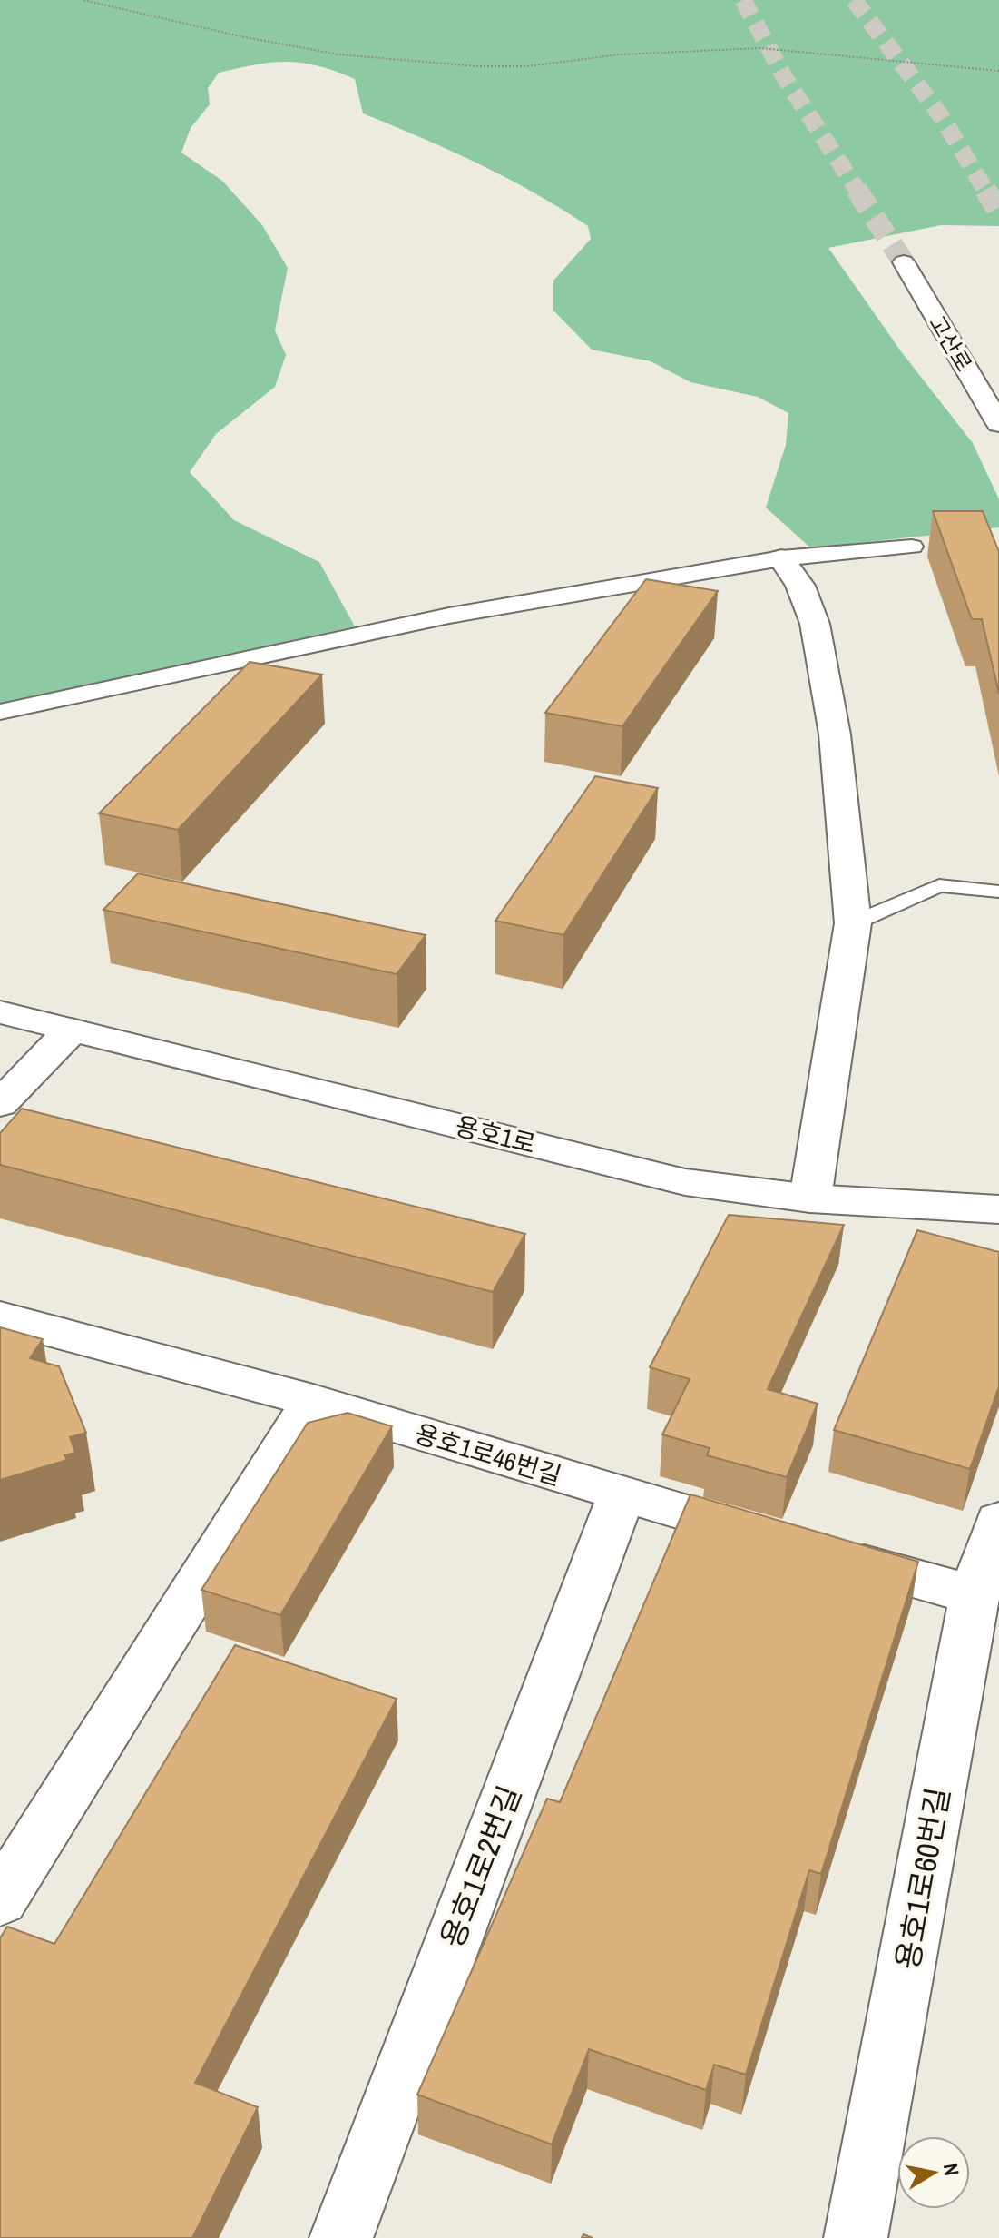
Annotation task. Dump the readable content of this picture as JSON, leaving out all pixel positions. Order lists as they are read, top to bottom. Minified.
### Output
{"streets":{"street":["고산로","용호1로","용호1로46번길","용호1로2번길","용호1로60번길"]},"crossings":[["용호1로46번길","용호1로2번길"]],"north":"right"}
